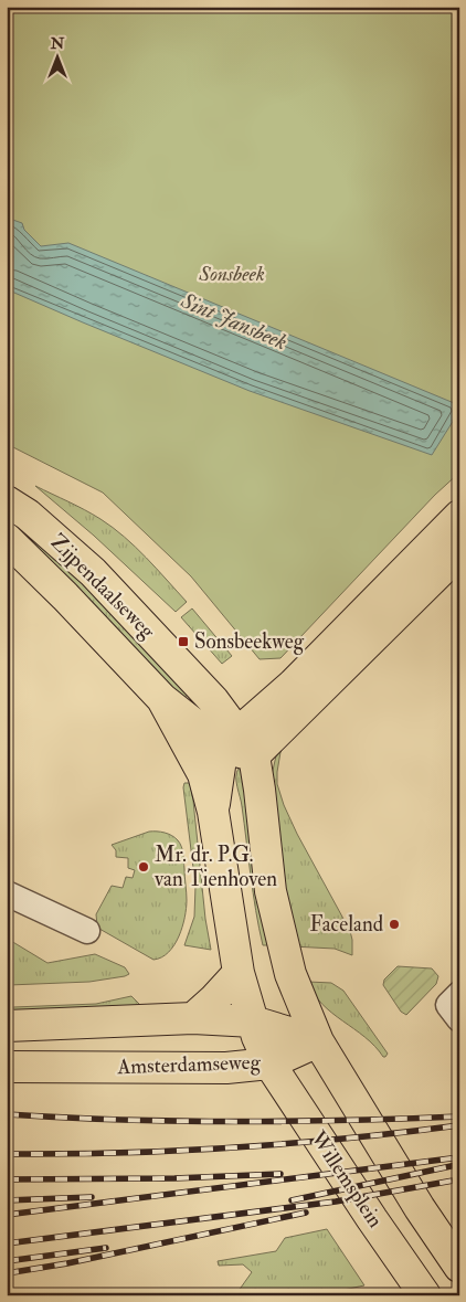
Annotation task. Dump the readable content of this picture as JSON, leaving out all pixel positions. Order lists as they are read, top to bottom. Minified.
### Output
{"streets":{"main road":["Zijpendaalseweg","Amsterdamseweg","Willemsplein"]},"crossings":[["Zijpendaalseweg","Amsterdamseweg"],["Zijpendaalseweg","Willemsplein"],["Amsterdamseweg","Willemsplein"]],"water":["Sint Jansbeek"],"parks":["Sonsbeek"],"places":{"transit":["Sonsbeekweg"],"other":["Mr. dr. P.G. van Tienhoven","Faceland"]},"north":"top"}
